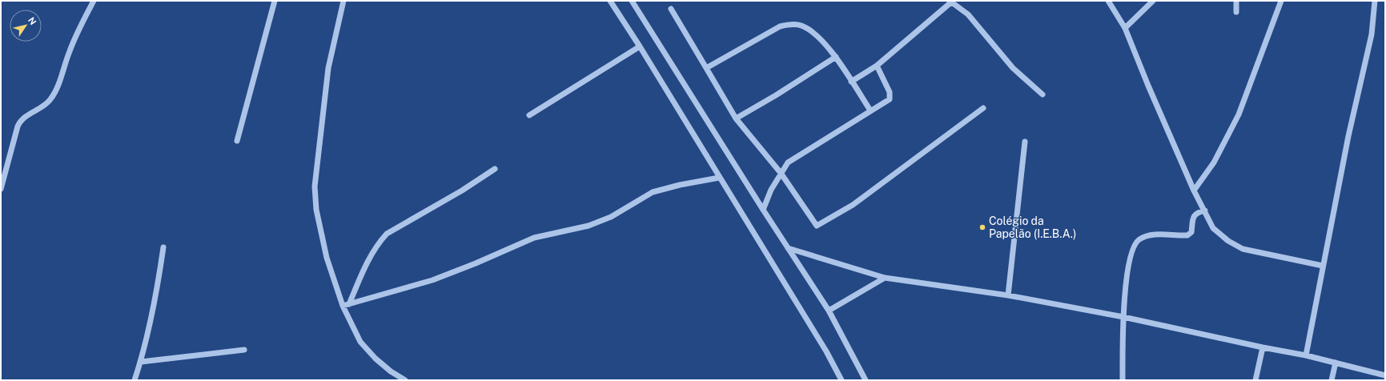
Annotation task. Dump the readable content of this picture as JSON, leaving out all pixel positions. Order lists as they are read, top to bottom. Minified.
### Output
{"places":["Colégio da Papelão (I.E.B.A.)"],"north":"top right"}
